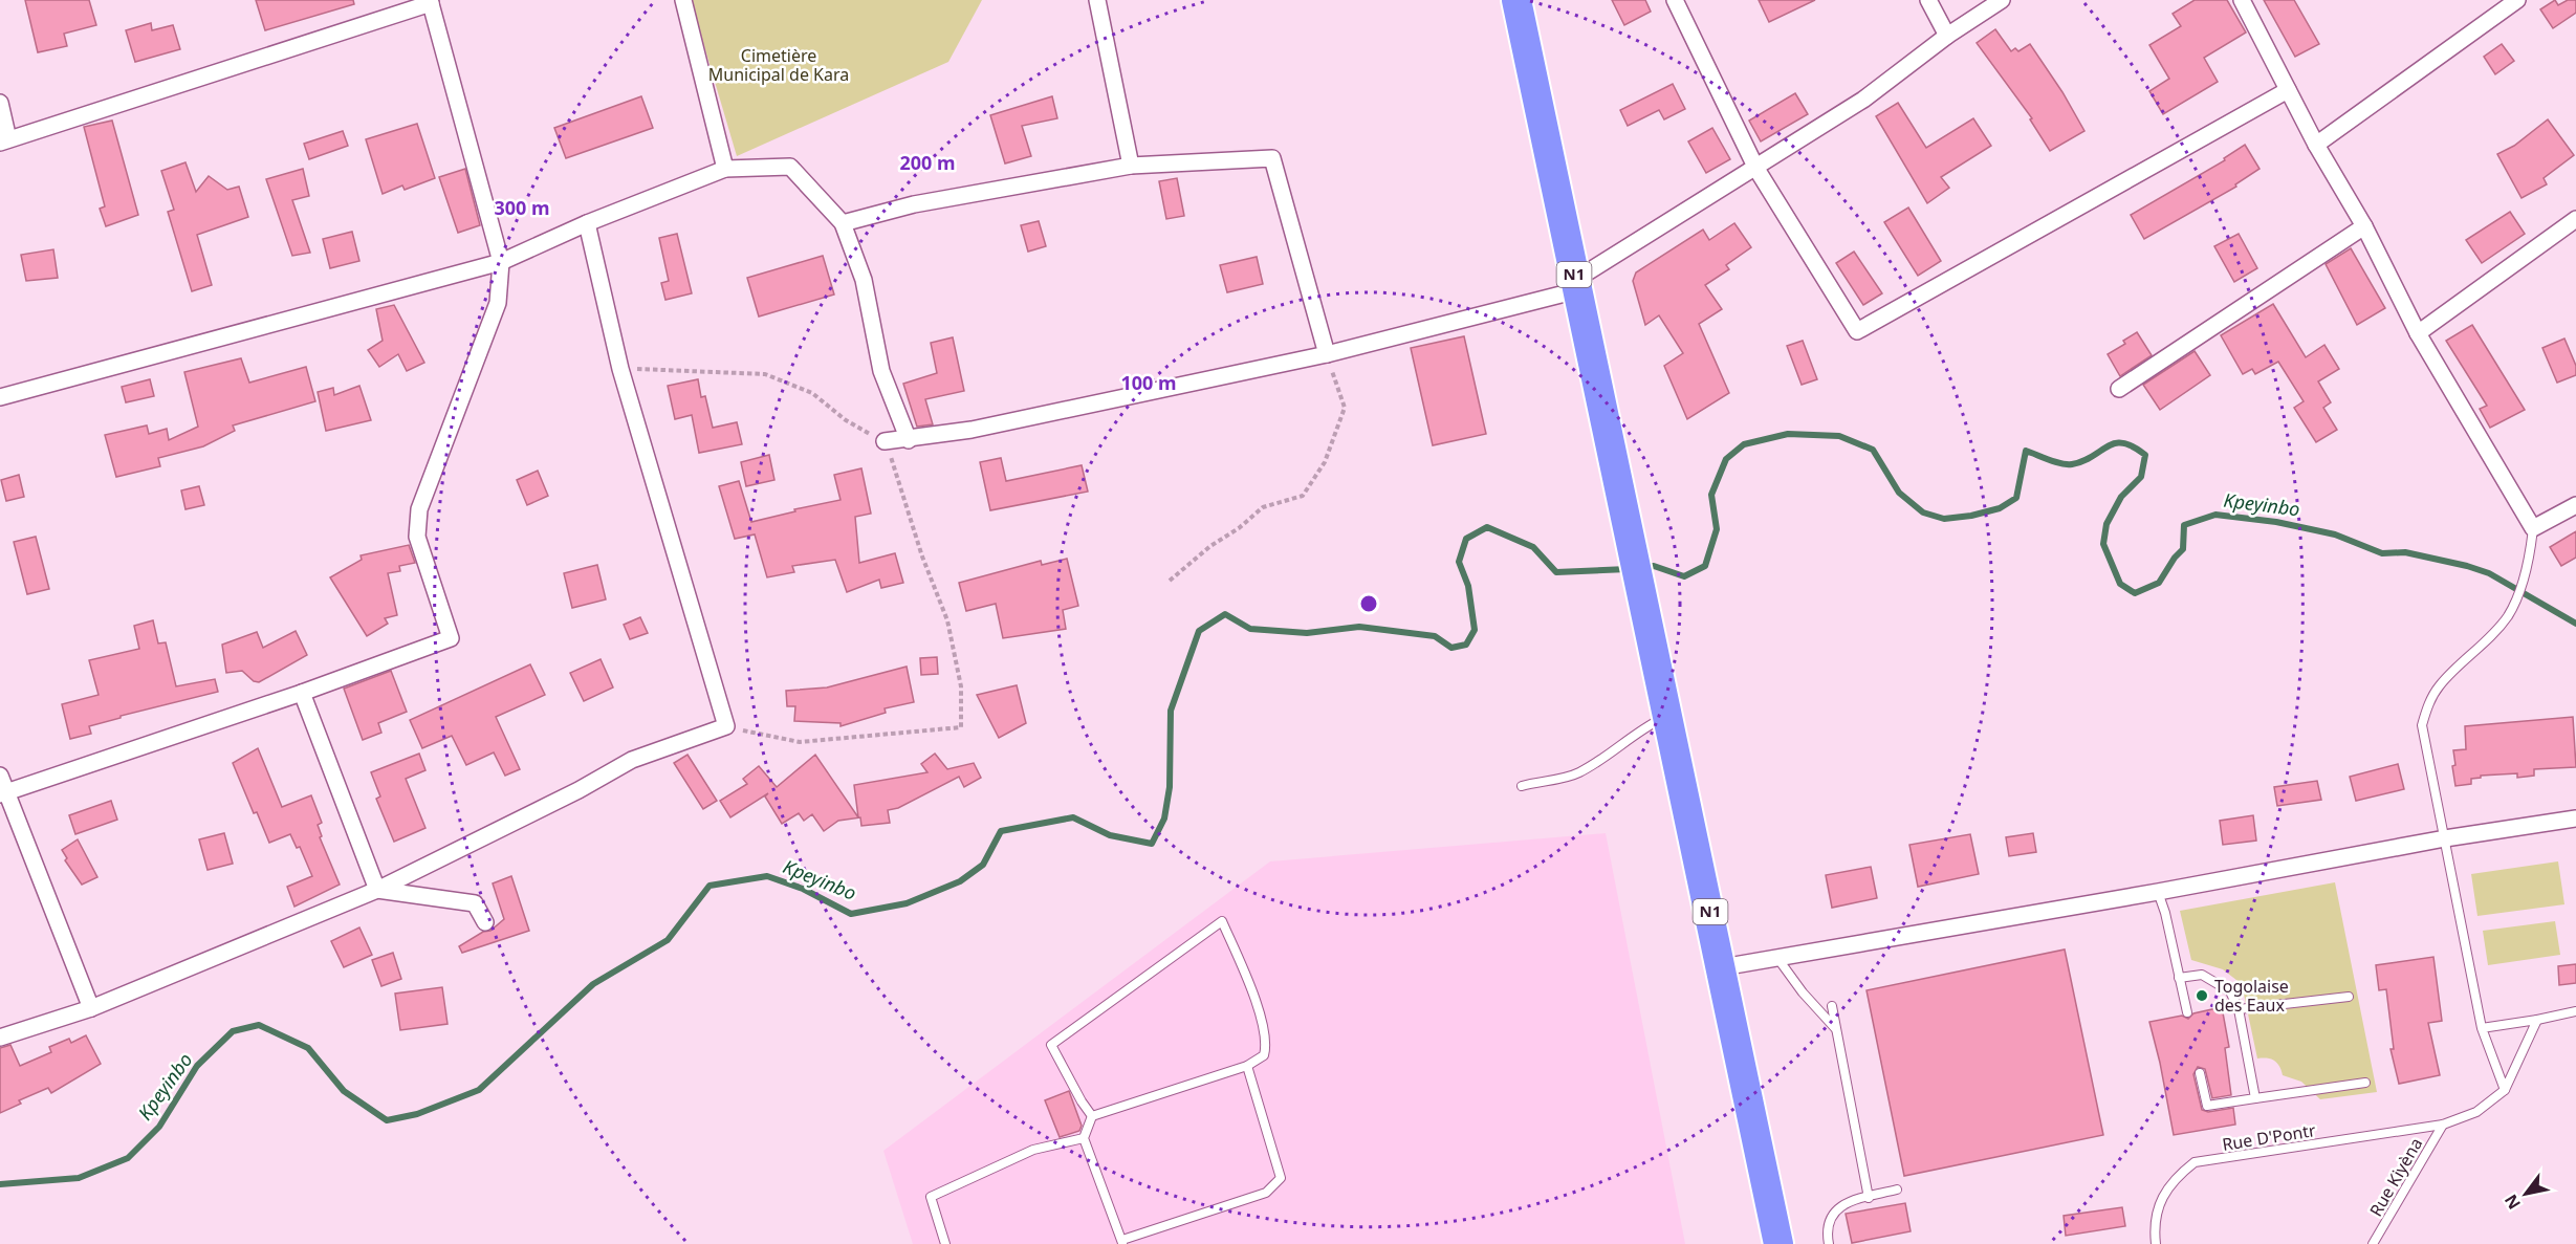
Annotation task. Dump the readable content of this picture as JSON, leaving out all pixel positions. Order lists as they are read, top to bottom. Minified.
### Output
{"streets":{"highway":["N1"],"lane":["Rue D'Pontr","Rue Kiyèna"]},"crossings":[["Rue D'Pontr","Rue Kiyèna"]],"water":["Kpeyinbo"],"parks":["Cimetière Municipal de Kara"],"places":["Togolaise des Eaux"],"north":"bottom left","rings":["200 m","300 m","100 m"]}
